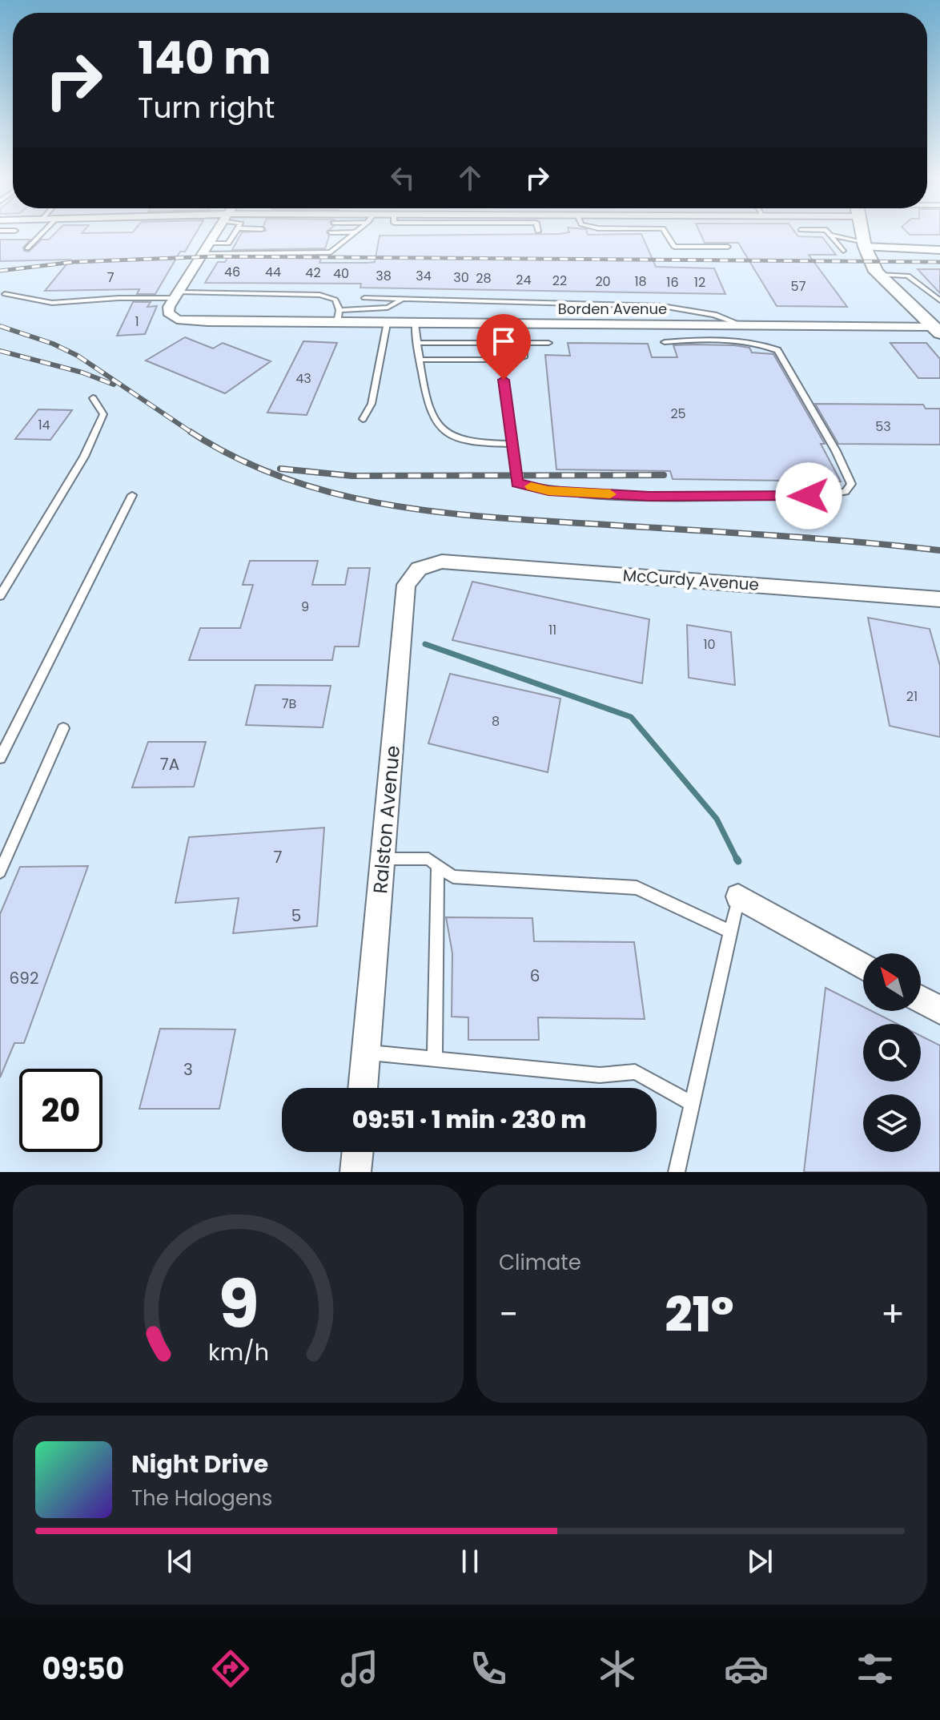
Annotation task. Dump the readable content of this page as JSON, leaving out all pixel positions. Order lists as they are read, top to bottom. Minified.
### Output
{"streets":{"street":["Borden Avenue","McCurdy Avenue","Ralston Avenue"]},"crossings":[["McCurdy Avenue","Ralston Avenue"]],"house_numbers":["46","44","42","40","38","34","7","30","28","24","22","20","18","16","12","57","1","43","25","14","53","9","11","10","21","7B","8","7A","7","5","6","692","3"],"north":"top left","page":{"turn":["140 m","Turn right"],"limit":"20","trip":"09:51 · 1 min · 230 m","tile":"Climate","heat":["−","21°","+"],"song":["Night Drive","The Halogens"],"tabs":"09:50","gauge":["9","km/h"]}}
